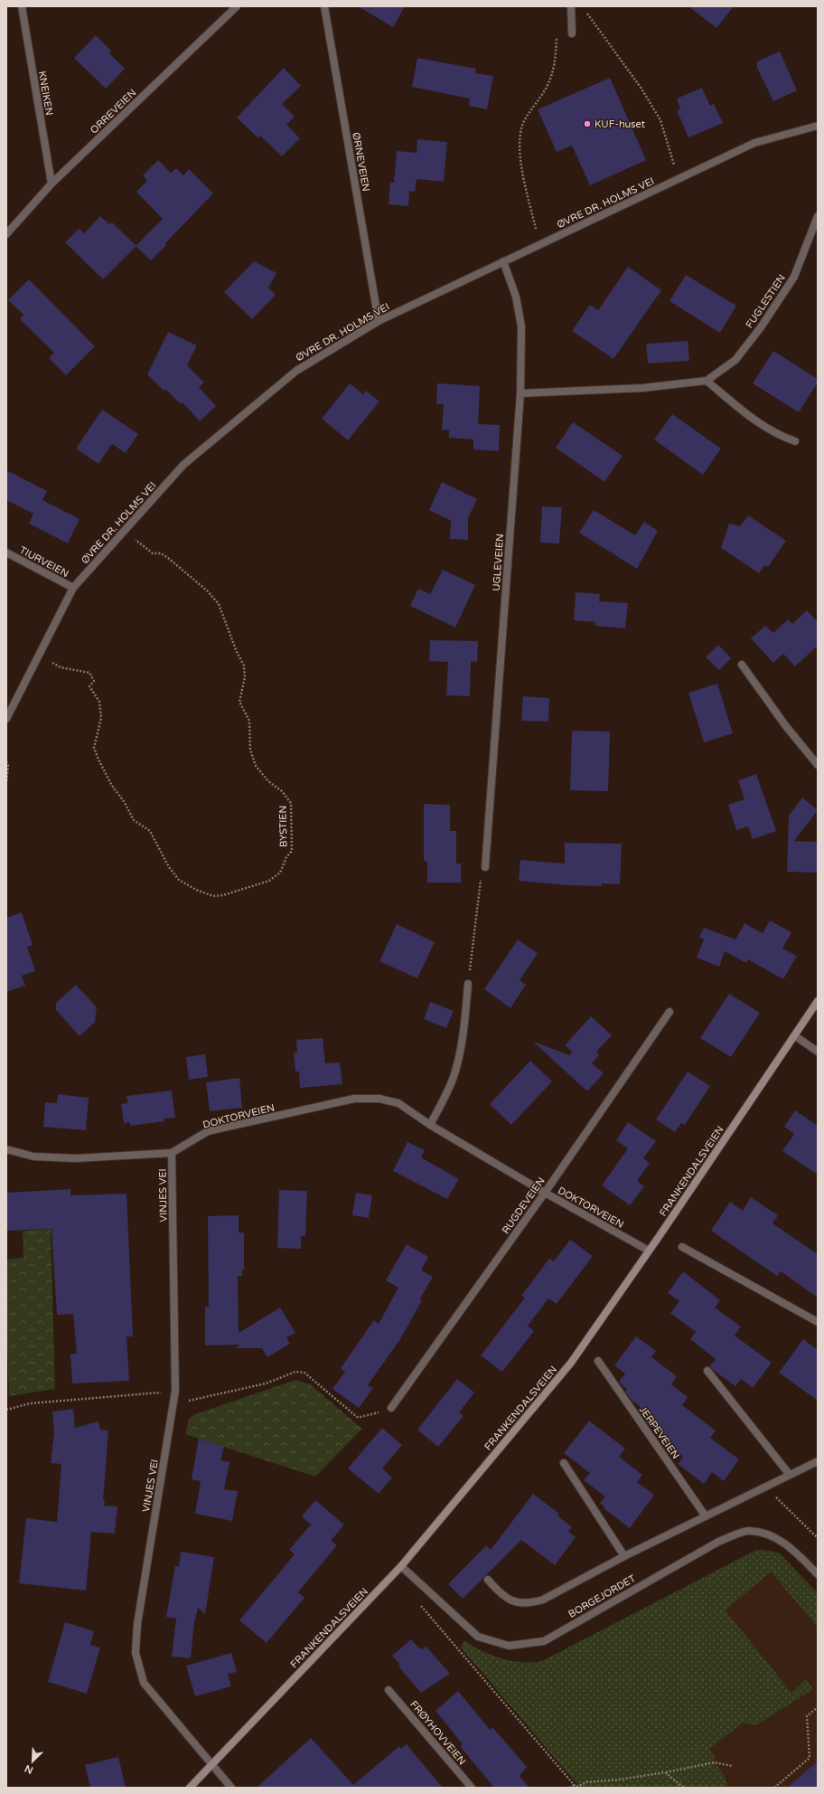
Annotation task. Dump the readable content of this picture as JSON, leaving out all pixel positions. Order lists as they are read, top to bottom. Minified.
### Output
{"streets":{"main road":["FRANKENDALSVEIEN"],"street":["KNEIKEN","ORREVEIEN","ØRNEVEIEN","ØVRE DR. HOLMS VEI","FUGLESTIEN","TIURVEIEN","UGLEVEIEN","DOKTORVEIEN","VINJES VEI","RUGDEVEIEN","JERPEVEIEN","BORGEJORDET","FRØYHOVVEIEN"],"path":["BYSTIEN"]},"crossings":[["KNEIKEN","ORREVEIEN"],["ØRNEVEIEN","ØVRE DR. HOLMS VEI"],["ØVRE DR. HOLMS VEI","TIURVEIEN"],["ØVRE DR. HOLMS VEI","UGLEVEIEN"],["ØVRE DR. HOLMS VEI","BYSTIEN"],["FUGLESTIEN","UGLEVEIEN"],["DOKTORVEIEN","FRANKENDALSVEIEN"],["DOKTORVEIEN","VINJES VEI"],["DOKTORVEIEN","RUGDEVEIEN"],["FRANKENDALSVEIEN","VINJES VEI"],["FRANKENDALSVEIEN","BORGEJORDET"]],"places":["KUF-huset"],"north":"bottom left"}
